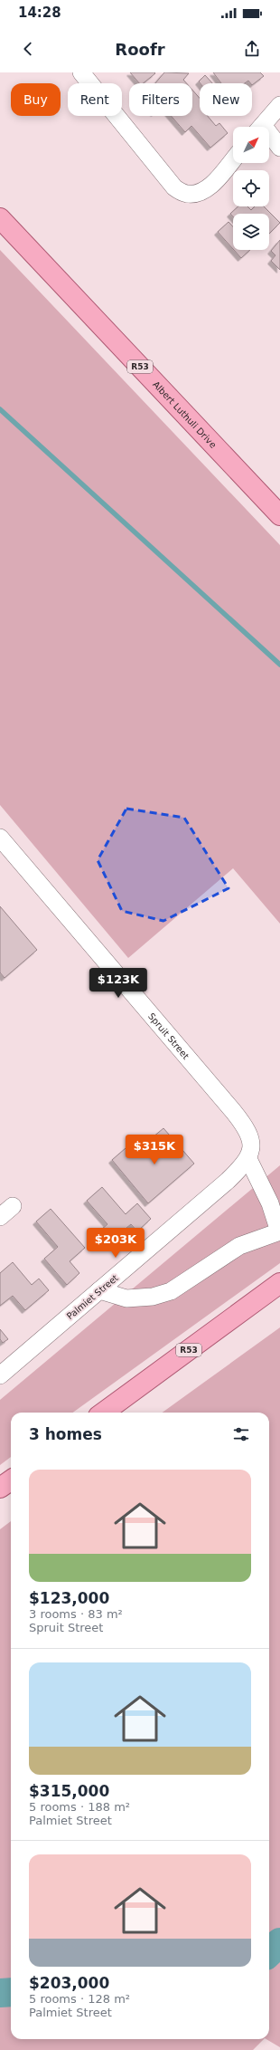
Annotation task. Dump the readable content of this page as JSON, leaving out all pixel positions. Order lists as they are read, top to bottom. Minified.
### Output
{"streets":{"main road":["R53","Albert Luthuli Drive"],"street":["Spruit Street","Palmiet Street"]},"crossings":[["Spruit Street","Palmiet Street"]],"north":"top right","page":{"status":"14:28","header":"Roofr","chip":["Buy","Rent","Filters","New"],"price":["$123K","$315K","$203K"],"heading":"3 homes","list":[{"name":"$123,000","note":"3 rooms · 83 m² · Spruit Street"},{"name":"$315,000","note":"5 rooms · 188 m² · Palmiet Street"},{"name":"$203,000","note":"5 rooms · 128 m² · Palmiet Street"}]}}
